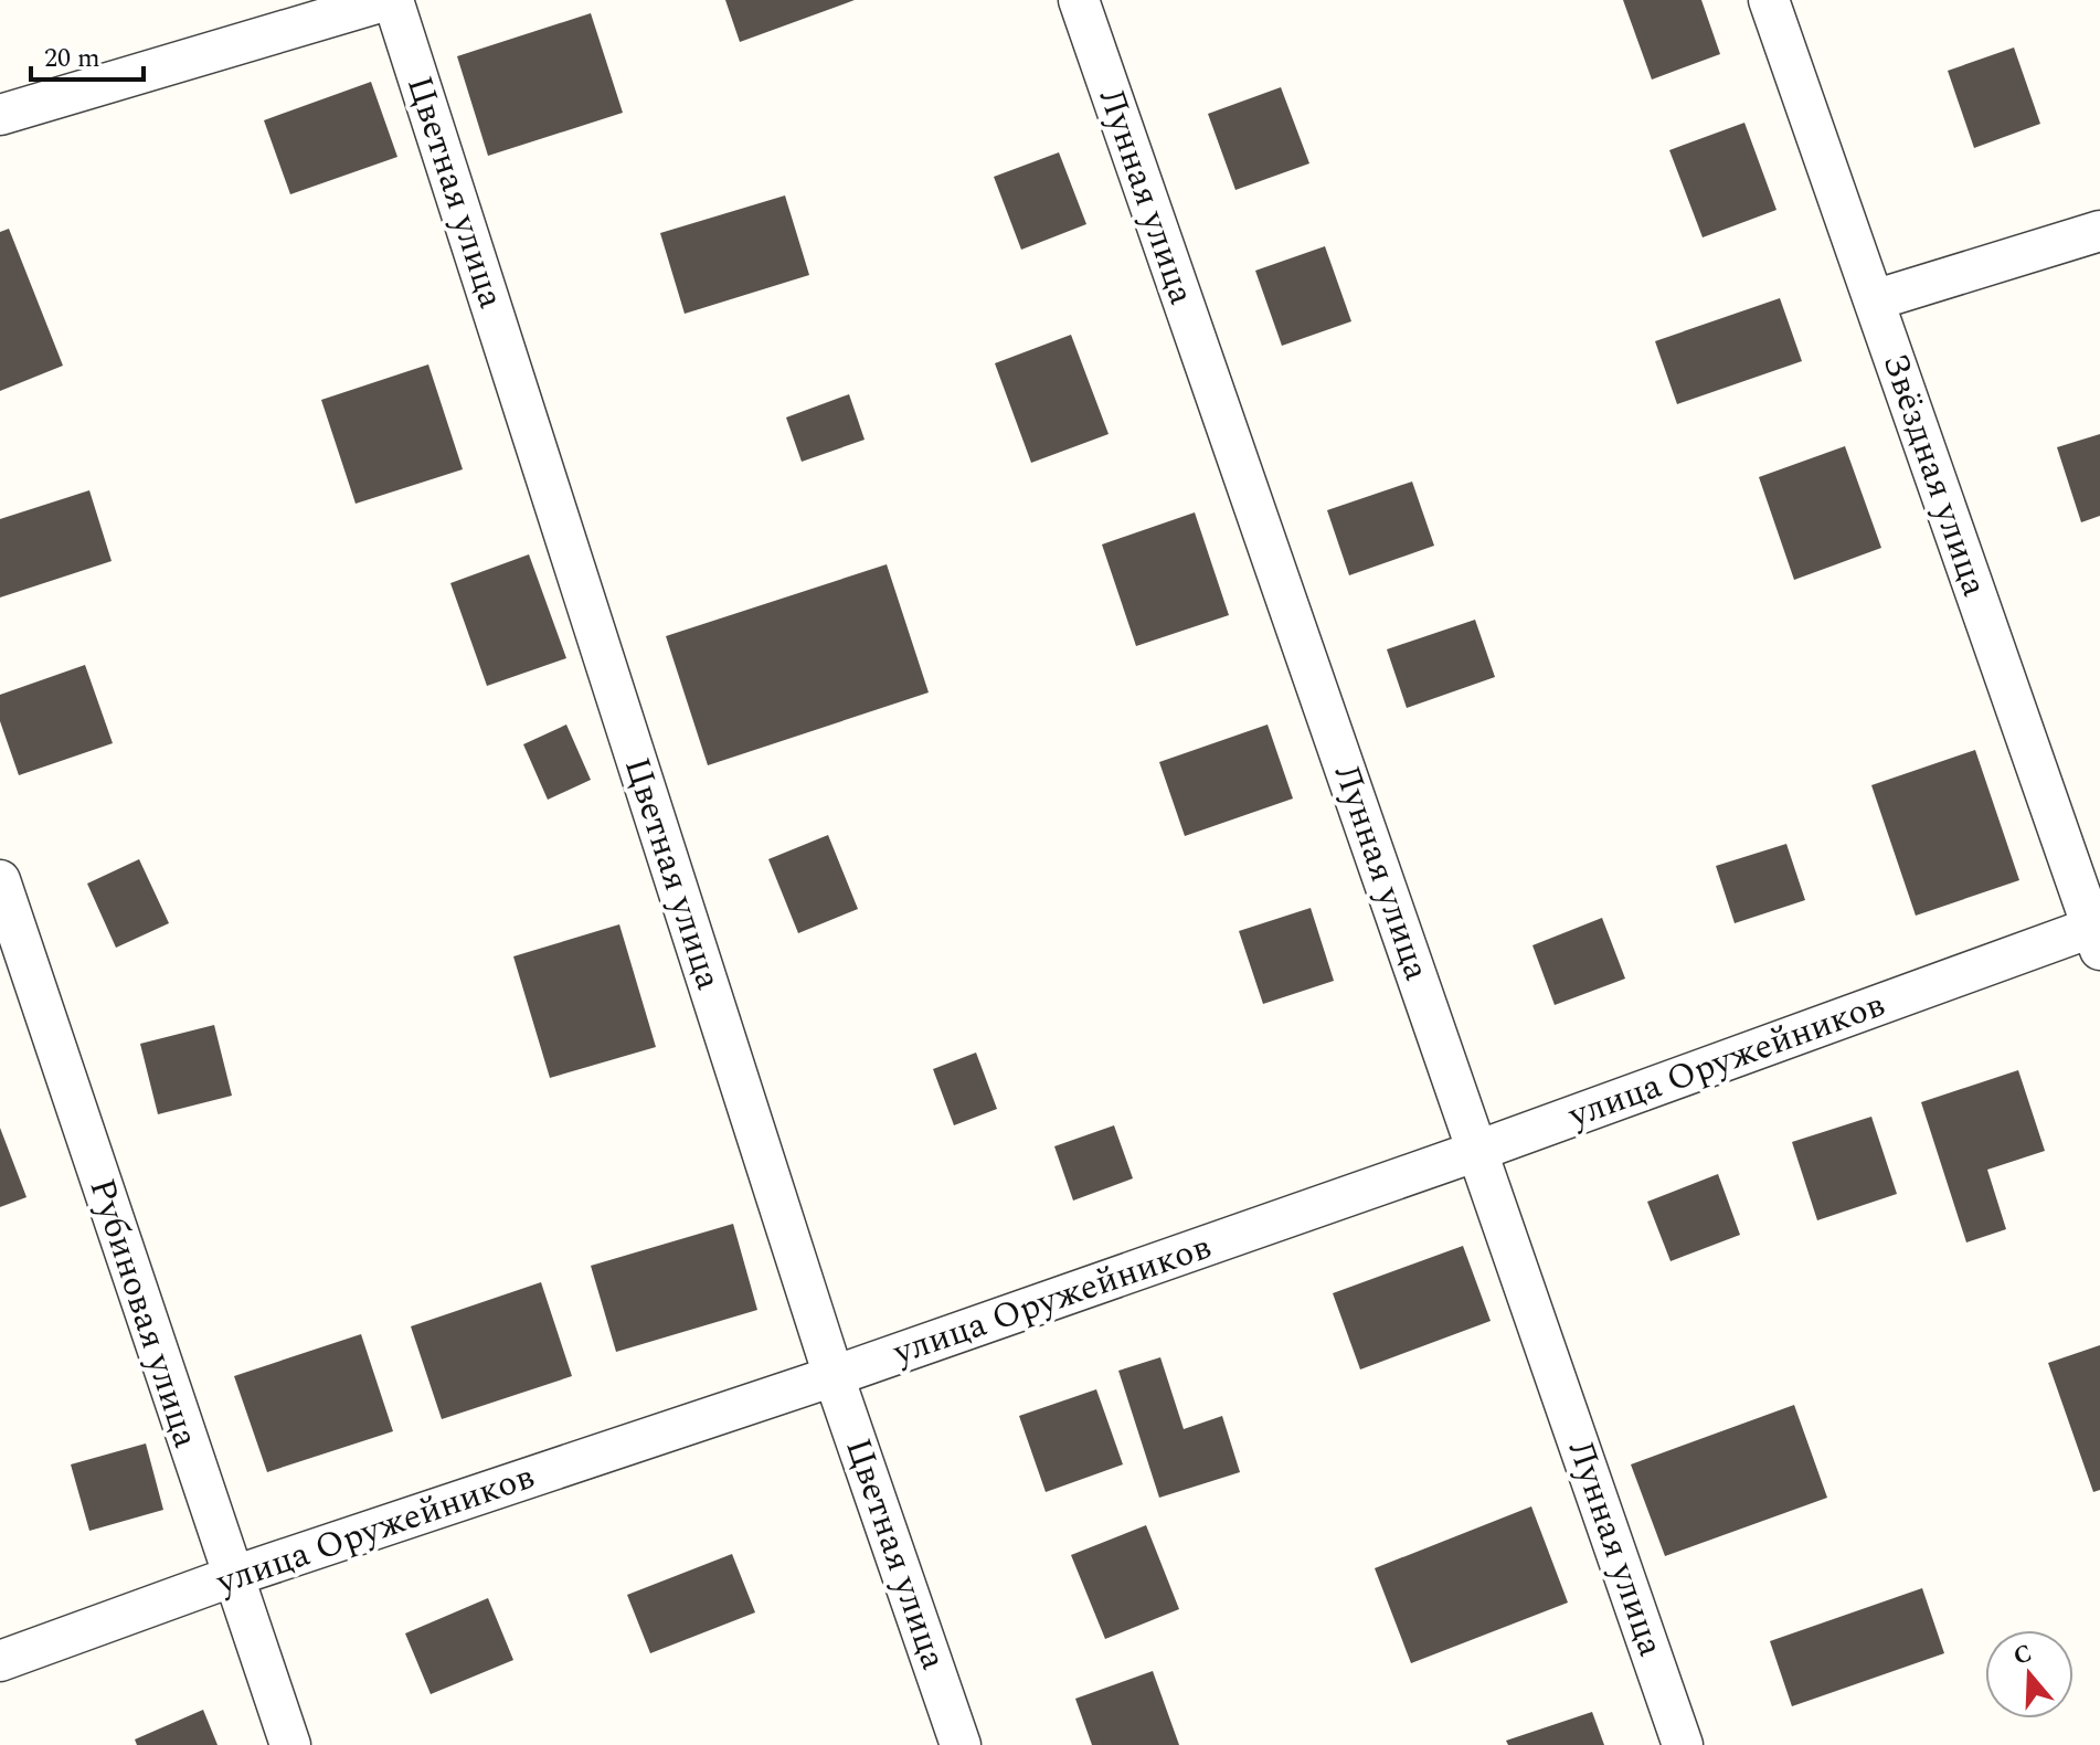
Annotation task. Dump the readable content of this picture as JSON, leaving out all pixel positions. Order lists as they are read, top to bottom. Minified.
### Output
{"streets":{"street":["Цветная улица","Лунная улица","Звёздная улица","улица Оружейников","Рубиновая улица"]},"crossings":[["Цветная улица","улица Оружейников"],["Лунная улица","улица Оружейников"],["Звёздная улица","улица Оружейников"],["улица Оружейников","Рубиновая улица"]],"scale_bar":"20 m","north":"top"}
